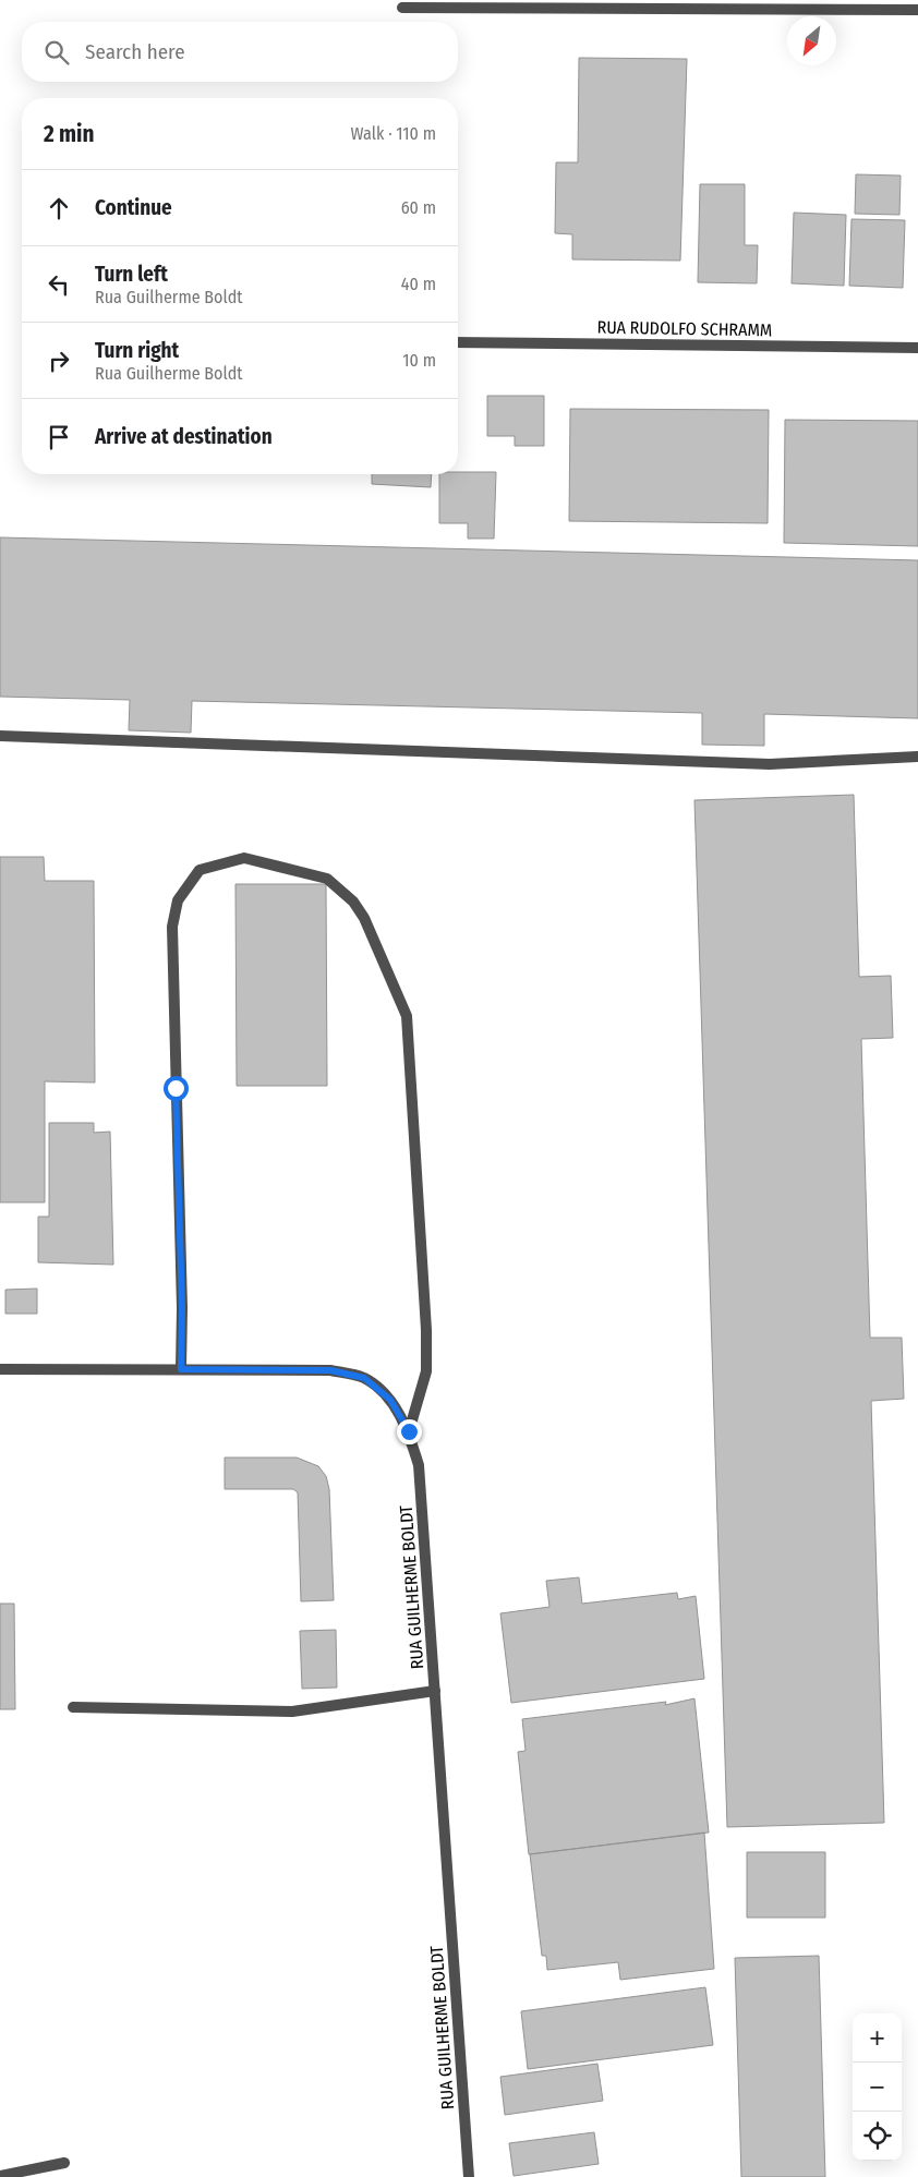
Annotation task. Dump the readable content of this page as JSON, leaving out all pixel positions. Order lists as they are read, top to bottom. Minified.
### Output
{"streets":{"street":["RUA RUDOLFO SCHRAMM","RUA GUILHERME BOLDT"]},"north":"bottom left","page":{"search":"Search here","heading":["2 min","Walk · 110 m"],"list":[["Continue","60 m"],["Turn left","Rua Guilherme Boldt","40 m"],["Turn right","Rua Guilherme Boldt","10 m"],"Arrive at destination"],"map_buttons":["+","−"]}}
